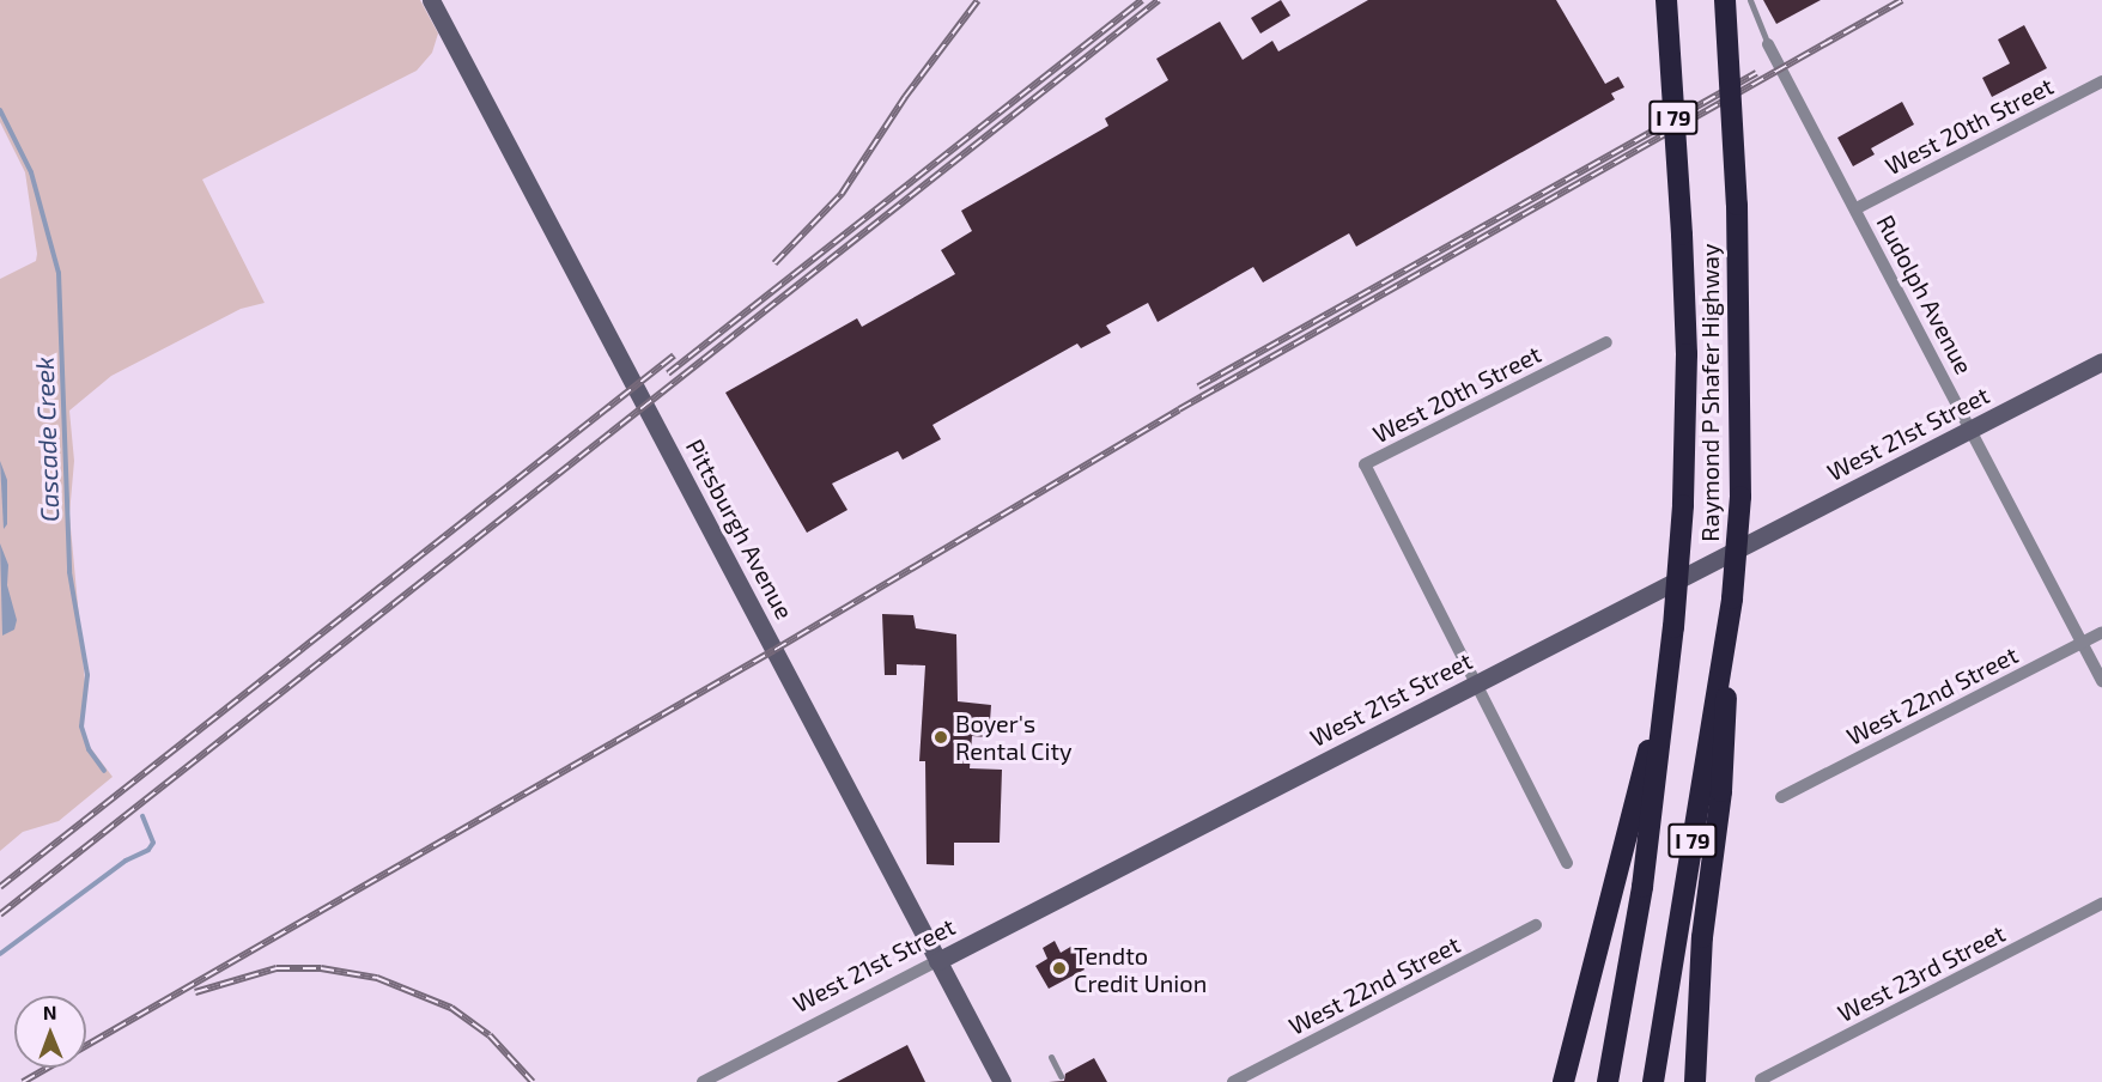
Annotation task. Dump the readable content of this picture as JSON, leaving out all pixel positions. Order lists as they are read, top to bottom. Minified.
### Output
{"streets":{"highway":["I 79","Raymond P Shafer Highway"],"street":["West 20th Street","Rudolph Avenue","West 21st Street","Pittsburgh Avenue","West 22nd Street","West 23rd Street"]},"crossings":[["West 20th Street","Rudolph Avenue"],["West 20th Street","West 21st Street"],["Rudolph Avenue","West 21st Street"],["Rudolph Avenue","West 22nd Street"],["West 21st Street","Pittsburgh Avenue"]],"water":["Cascade Creek"],"places":["Boyer's Rental City","Tendto Credit Union"],"north":"top"}
